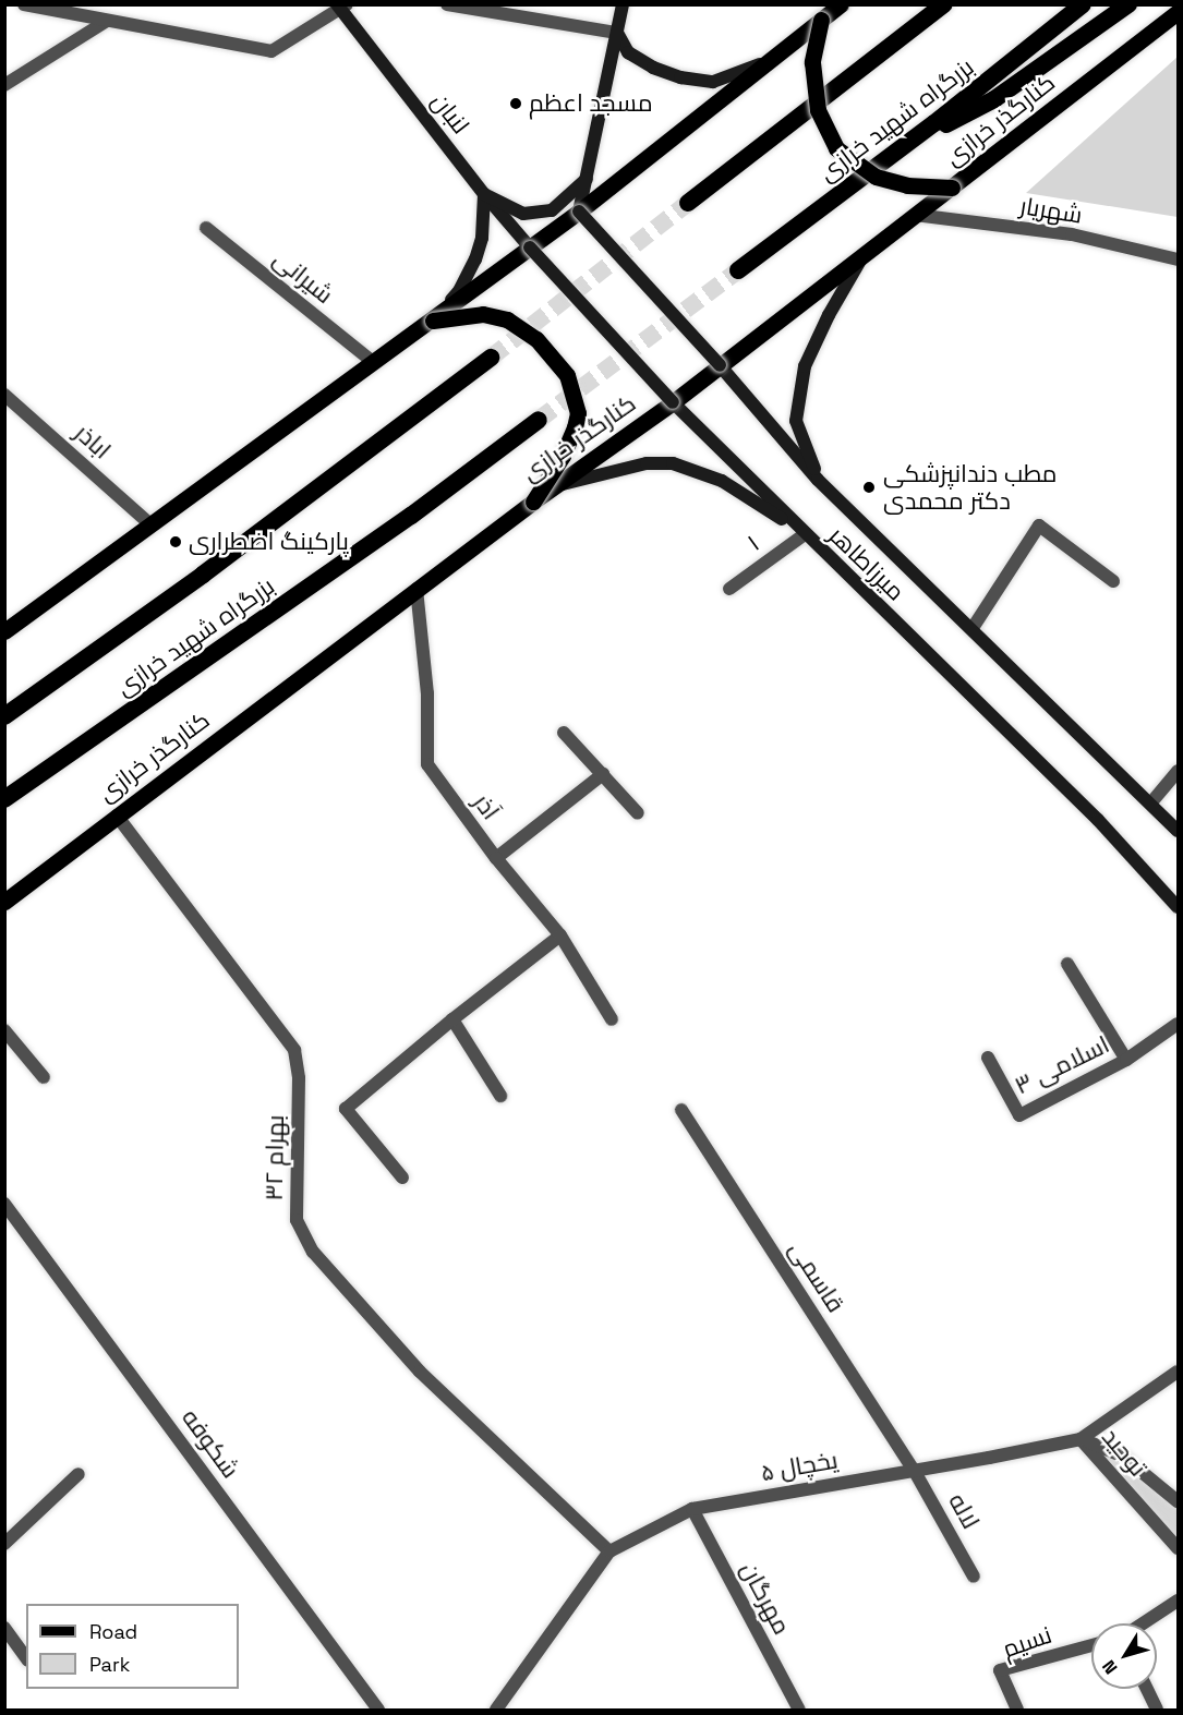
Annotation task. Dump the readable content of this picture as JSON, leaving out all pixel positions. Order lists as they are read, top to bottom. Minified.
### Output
{"streets":{"highway":["بزرگراه شهید خرازی"],"main road":["لنبان","کنارگذر خرازی","میرزاطاهر"],"street":["شهریار","شیرانی","اباذر","۱","آذر","اسلامی ۳","بهرام ۳۲","قاسمی","شکوفه","توحید","یخچال ۵","لاله","مهرگان","نسیم"]},"crossings":[["لنبان","میرزاطاهر"],["کنارگذر خرازی","شهریار"],["کنارگذر خرازی","میرزاطاهر"],["کنارگذر خرازی","آذر"],["کنارگذر خرازی","بهرام ۳۲"],["۱","میرزاطاهر"],["بهرام ۳۲","یخچال ۵"],["قاسمی","یخچال ۵"],["قاسمی","لاله"],["توحید","یخچال ۵"],["یخچال ۵","لاله"],["یخچال ۵","مهرگان"]],"places":["مسجد اعظم","مطب دندانپزشکی دکتر محمدی","پارکینگ اضطراری"],"legend":["Road","Park"],"north":"bottom left"}
